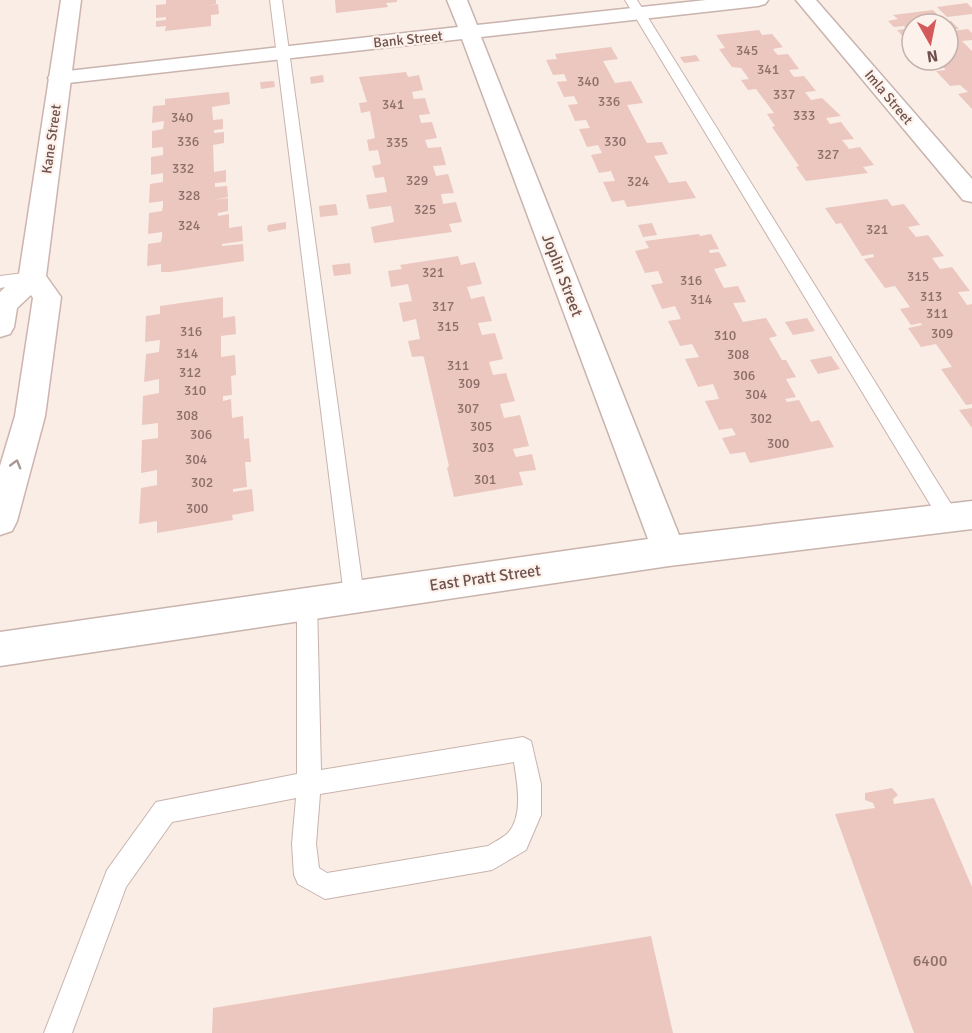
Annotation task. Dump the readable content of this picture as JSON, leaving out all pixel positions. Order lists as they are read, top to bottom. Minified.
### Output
{"streets":{"street":["Bank Street","Imla Street","Kane Street","Joplin Street","East Pratt Street"]},"crossings":[["Bank Street","Kane Street"],["Bank Street","Joplin Street"],["Joplin Street","East Pratt Street"]],"house_numbers":["345","341","340","337","336","341","333","340","336","330","335","327","332","329","324","328","325","324","321","321","315","316","313","314","317","311","315","316","309","310","314","308","311","312","306","309","310","304","307","308","302","305","306","300","303","304","301","302","300","6400"],"north":"bottom"}
